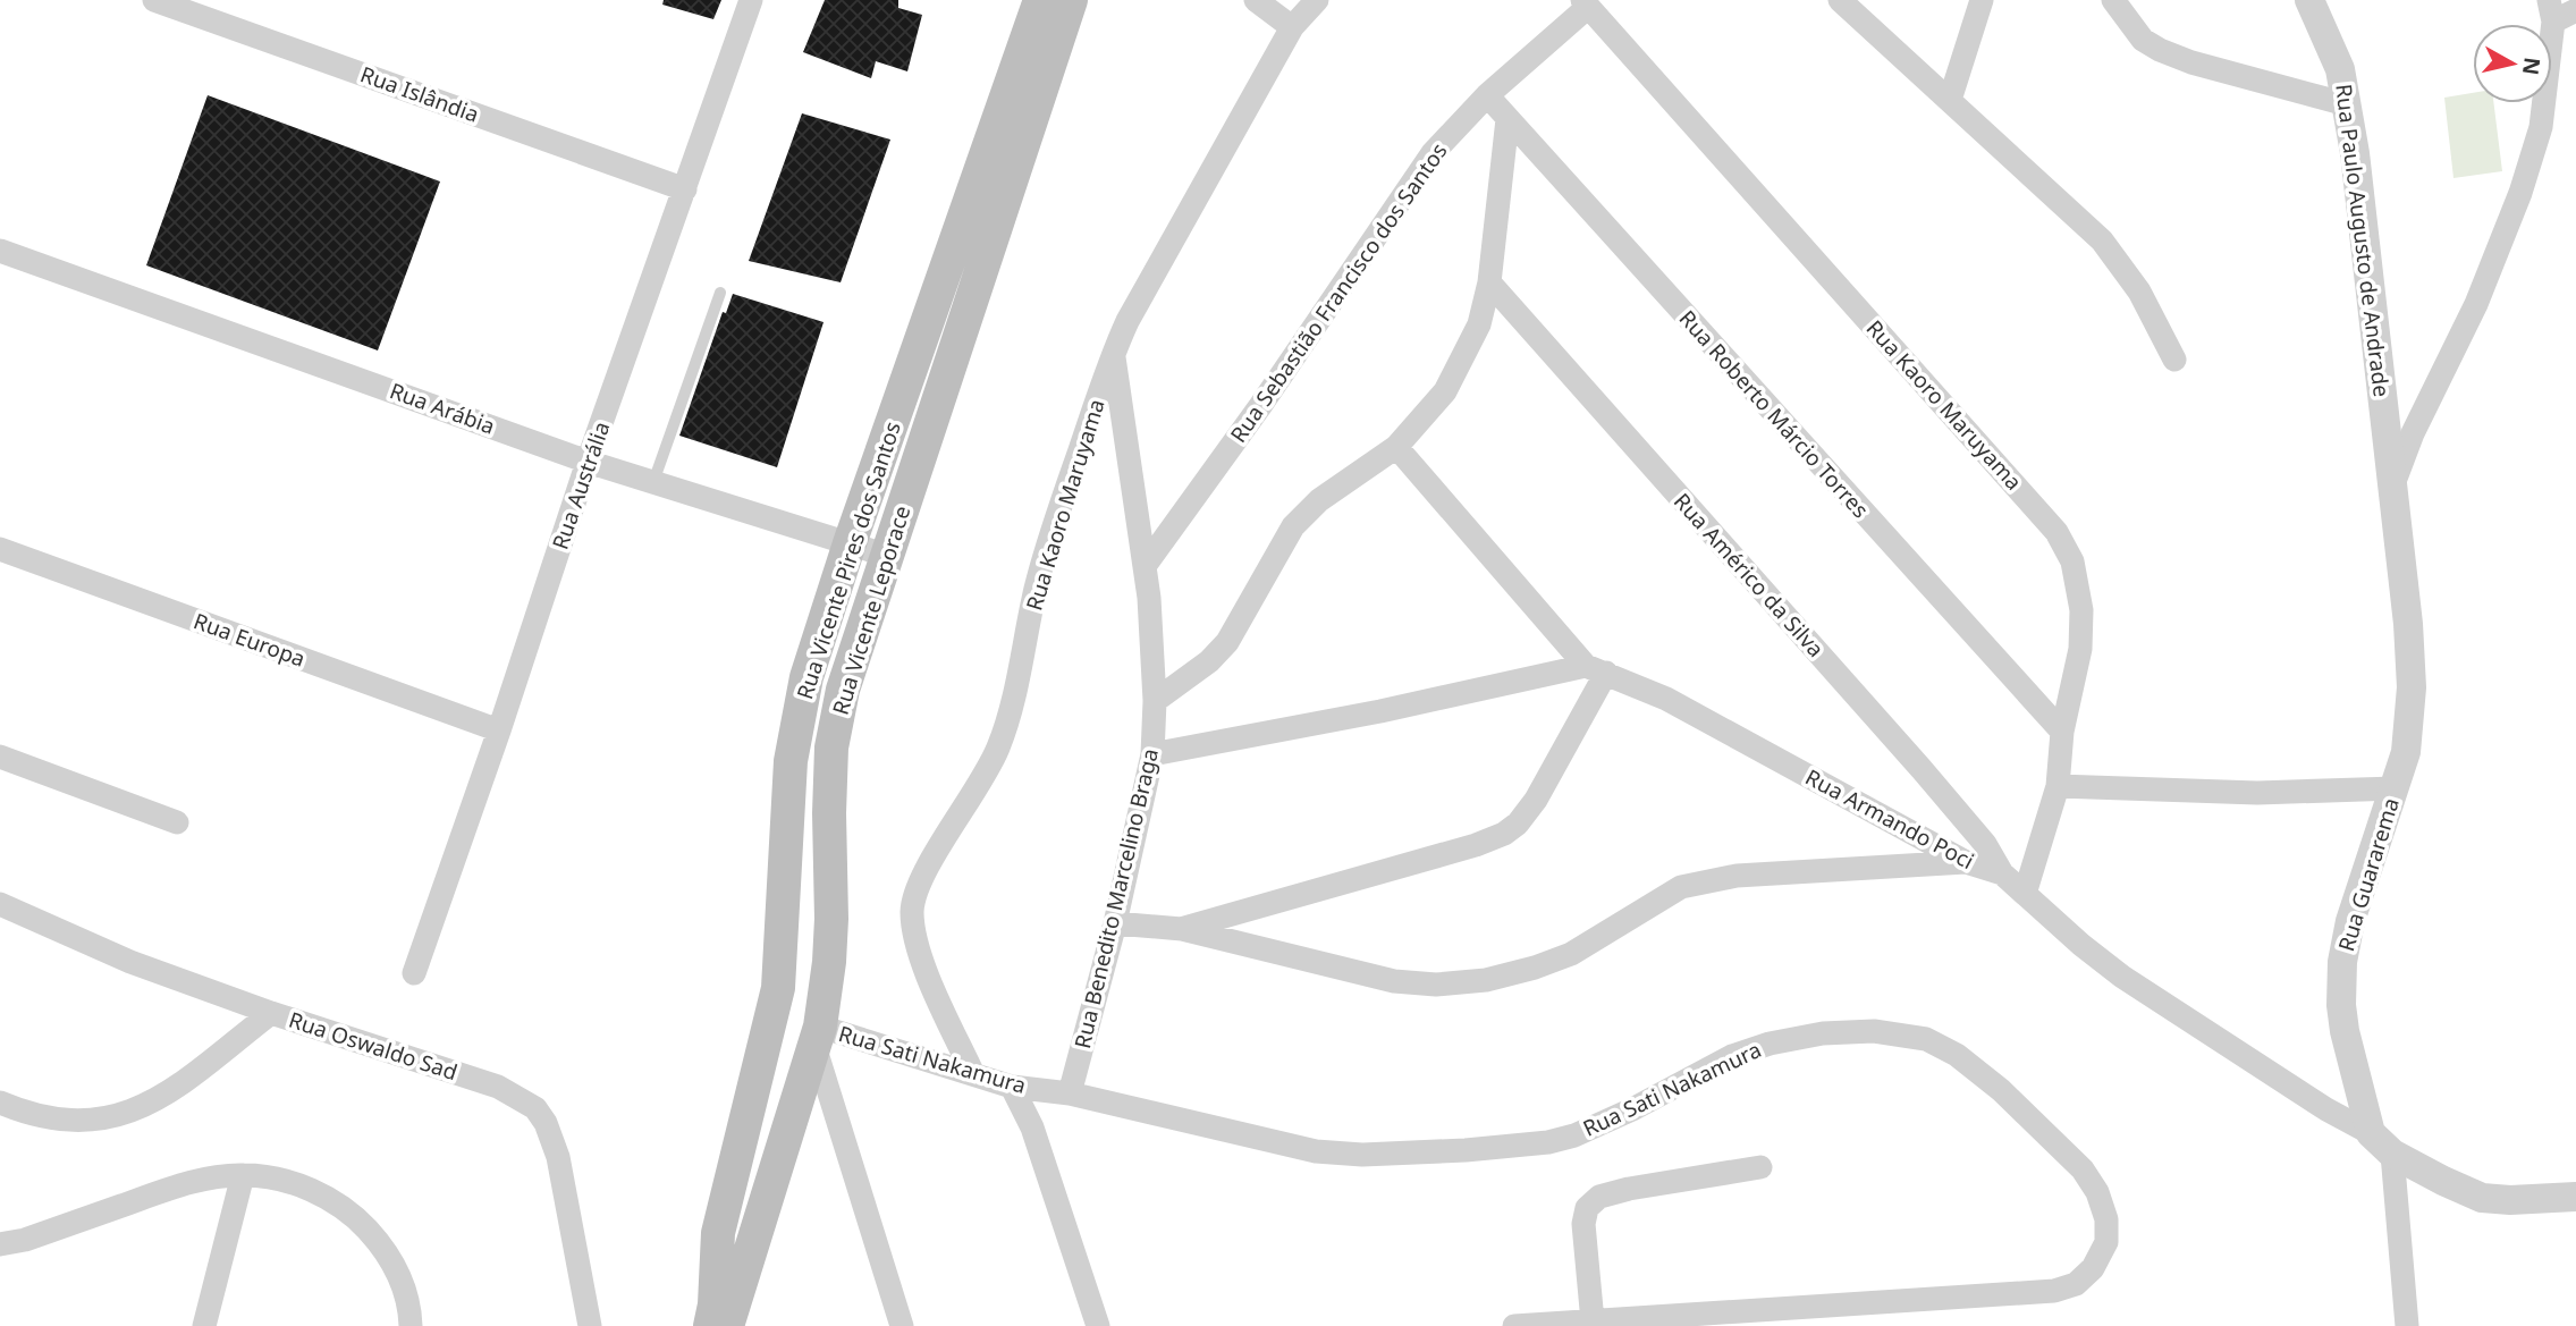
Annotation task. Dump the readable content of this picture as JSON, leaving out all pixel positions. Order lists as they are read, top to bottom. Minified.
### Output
{"streets":{"main road":["Rua Vicente Pires dos Santos","Rua Vicente Leporace"],"street":["Rua Islândia","Rua Paulo Augusto de Andrade","Rua Sebastião Francisco dos Santos","Rua Kaoro Maruyama","Rua Arábia","Rua Roberto Márcio Torres","Rua Austrália","Rua Américo da Silva","Rua Europa","Rua Armando Poci","Rua Guararema","Rua Benedito Marcelino Braga","Rua Oswaldo Sad","Rua Sati Nakamura"]},"crossings":[["Rua Islândia","Rua Austrália"],["Rua Paulo Augusto de Andrade","Rua Guararema"],["Rua Sebastião Francisco dos Santos","Rua Kaoro Maruyama"],["Rua Sebastião Francisco dos Santos","Rua Roberto Márcio Torres"],["Rua Sebastião Francisco dos Santos","Rua Benedito Marcelino Braga"],["Rua Kaoro Maruyama","Rua Roberto Márcio Torres"],["Rua Kaoro Maruyama","Rua Armando Poci"],["Rua Kaoro Maruyama","Rua Benedito Marcelino Braga"],["Rua Kaoro Maruyama","Rua Sati Nakamura"],["Rua Arábia","Rua Austrália"],["Rua Arábia","Rua Vicente Pires dos Santos"],["Rua Arábia","Rua Vicente Leporace"],["Rua Austrália","Rua Europa"],["Rua Américo da Silva","Rua Armando Poci"],["Rua Vicente Leporace","Rua Sati Nakamura"],["Rua Armando Poci","Rua Guararema"],["Rua Benedito Marcelino Braga","Rua Sati Nakamura"]],"north":"right"}
